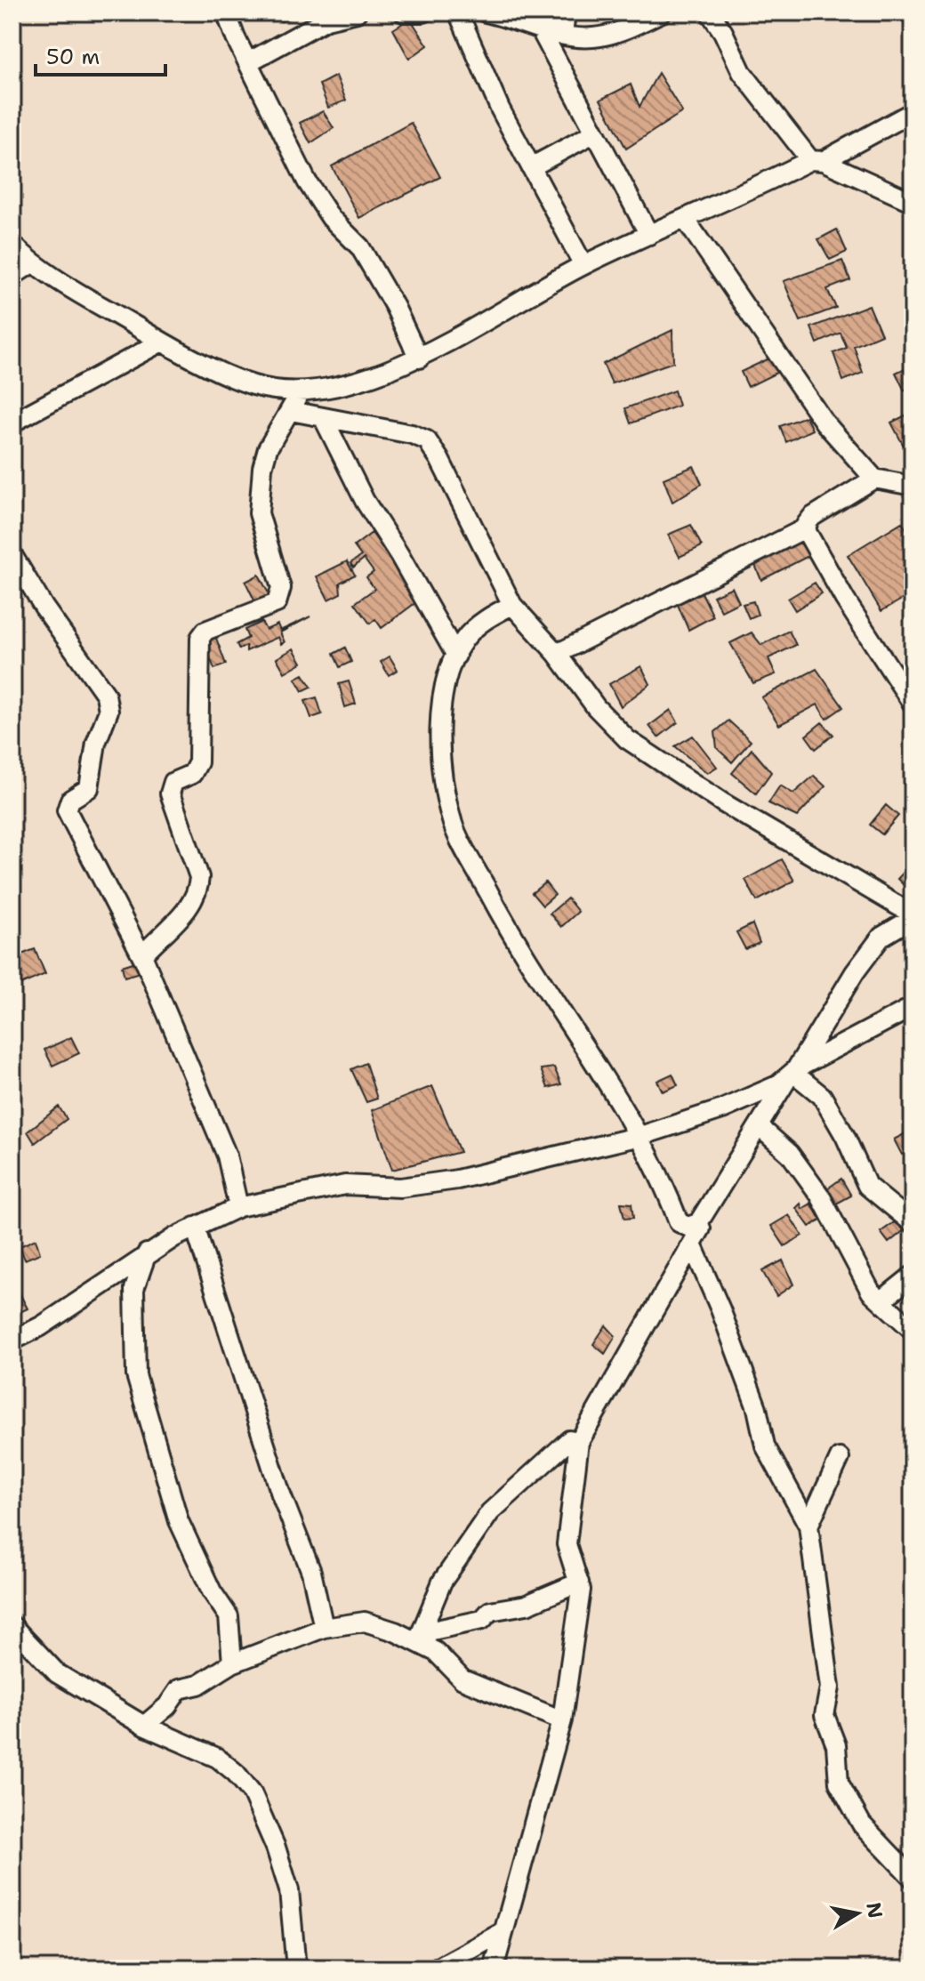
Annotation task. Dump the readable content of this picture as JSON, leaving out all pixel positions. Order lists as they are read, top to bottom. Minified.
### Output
{"scale_bar":"50 m","north":"right"}
